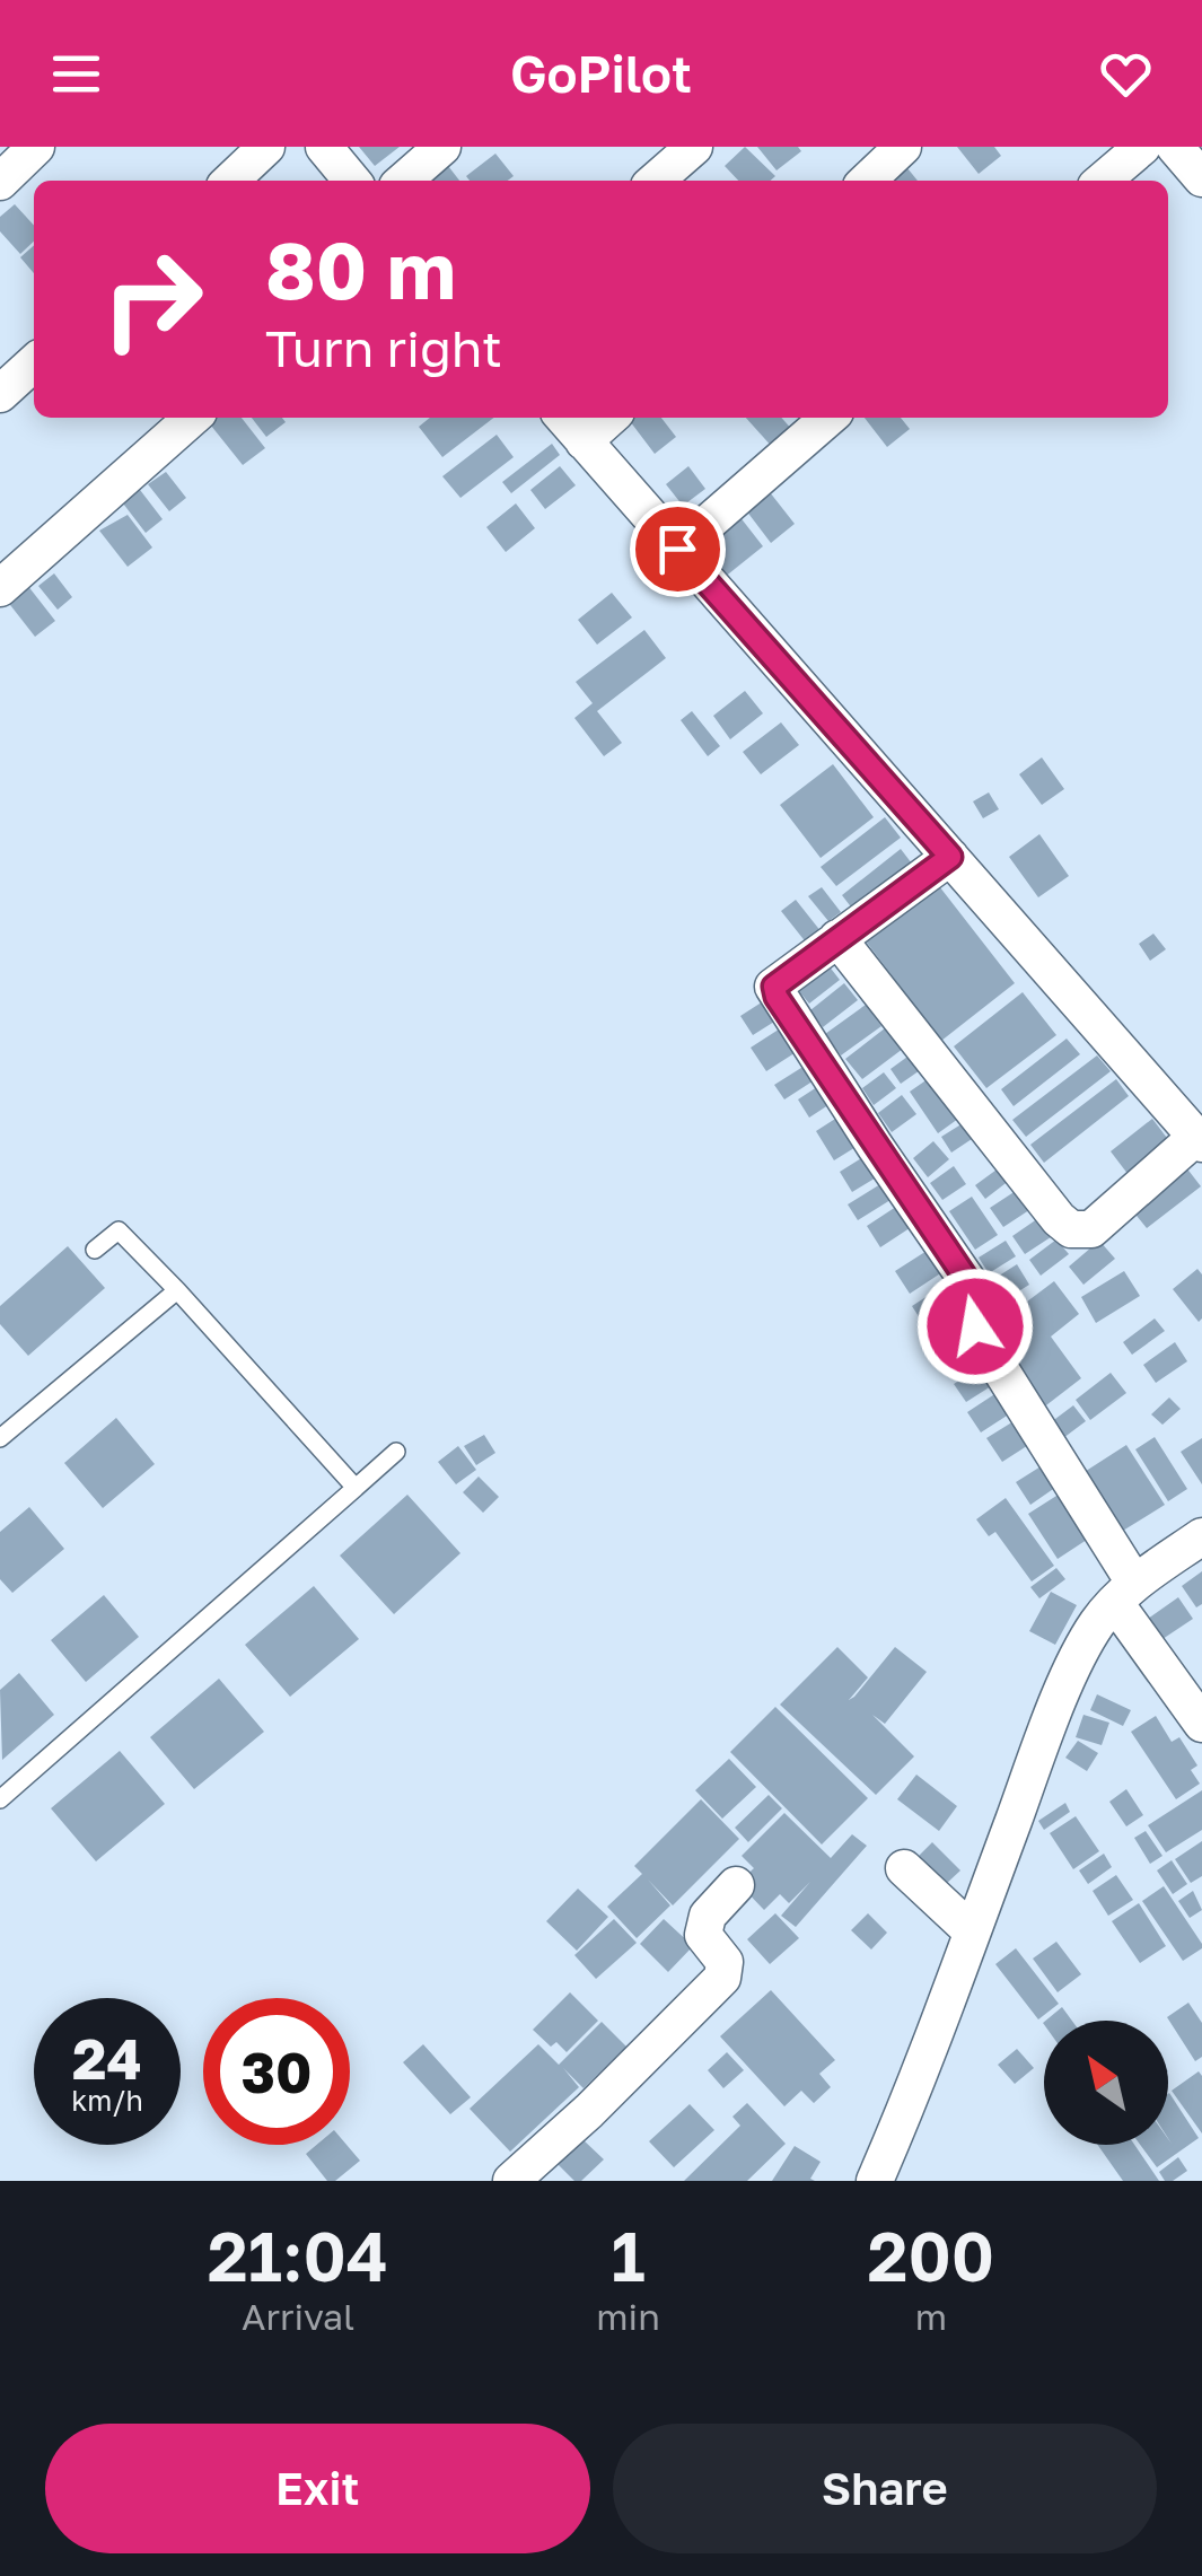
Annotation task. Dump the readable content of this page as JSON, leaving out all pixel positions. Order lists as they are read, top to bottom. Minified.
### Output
{"north":"top left","page":{"header":"GoPilot","turn":["80 m","Turn right"],"speed":"24 km/h","limit":"30","eta":["21:04","Arrival","1","min","200","m"],"buttons":["Exit","Share"]}}
